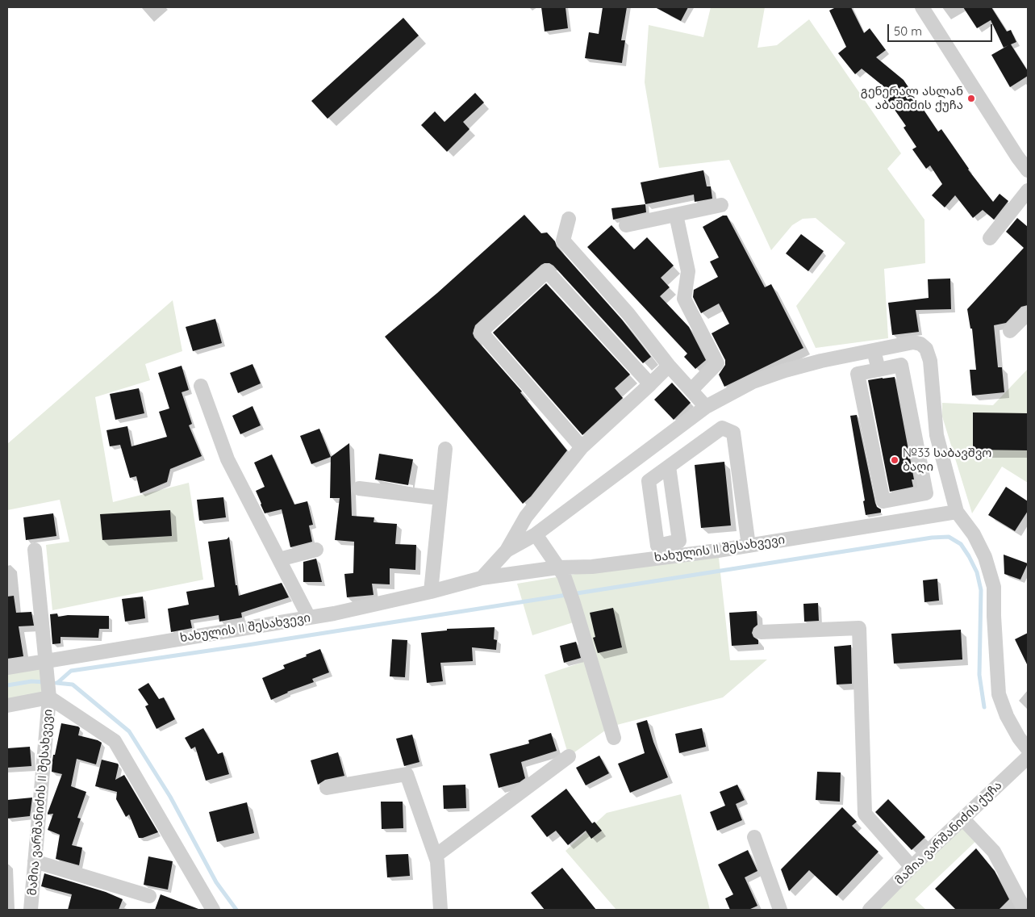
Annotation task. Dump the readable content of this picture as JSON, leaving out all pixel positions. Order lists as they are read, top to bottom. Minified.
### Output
{"streets":{"street":["ხახულის II შესახვევი","მამია ვარშანიძის II შესახვევი","მამია ვარშანიძის ქუჩა"]},"crossings":[["ხახულის II შესახვევი","მამია ვარშანიძის II შესახვევი"]],"places":["გენერალ ასლან აბაშიძის ქუჩა","№33 საბავშვო ბაღი"],"scale_bar":"50 m"}
